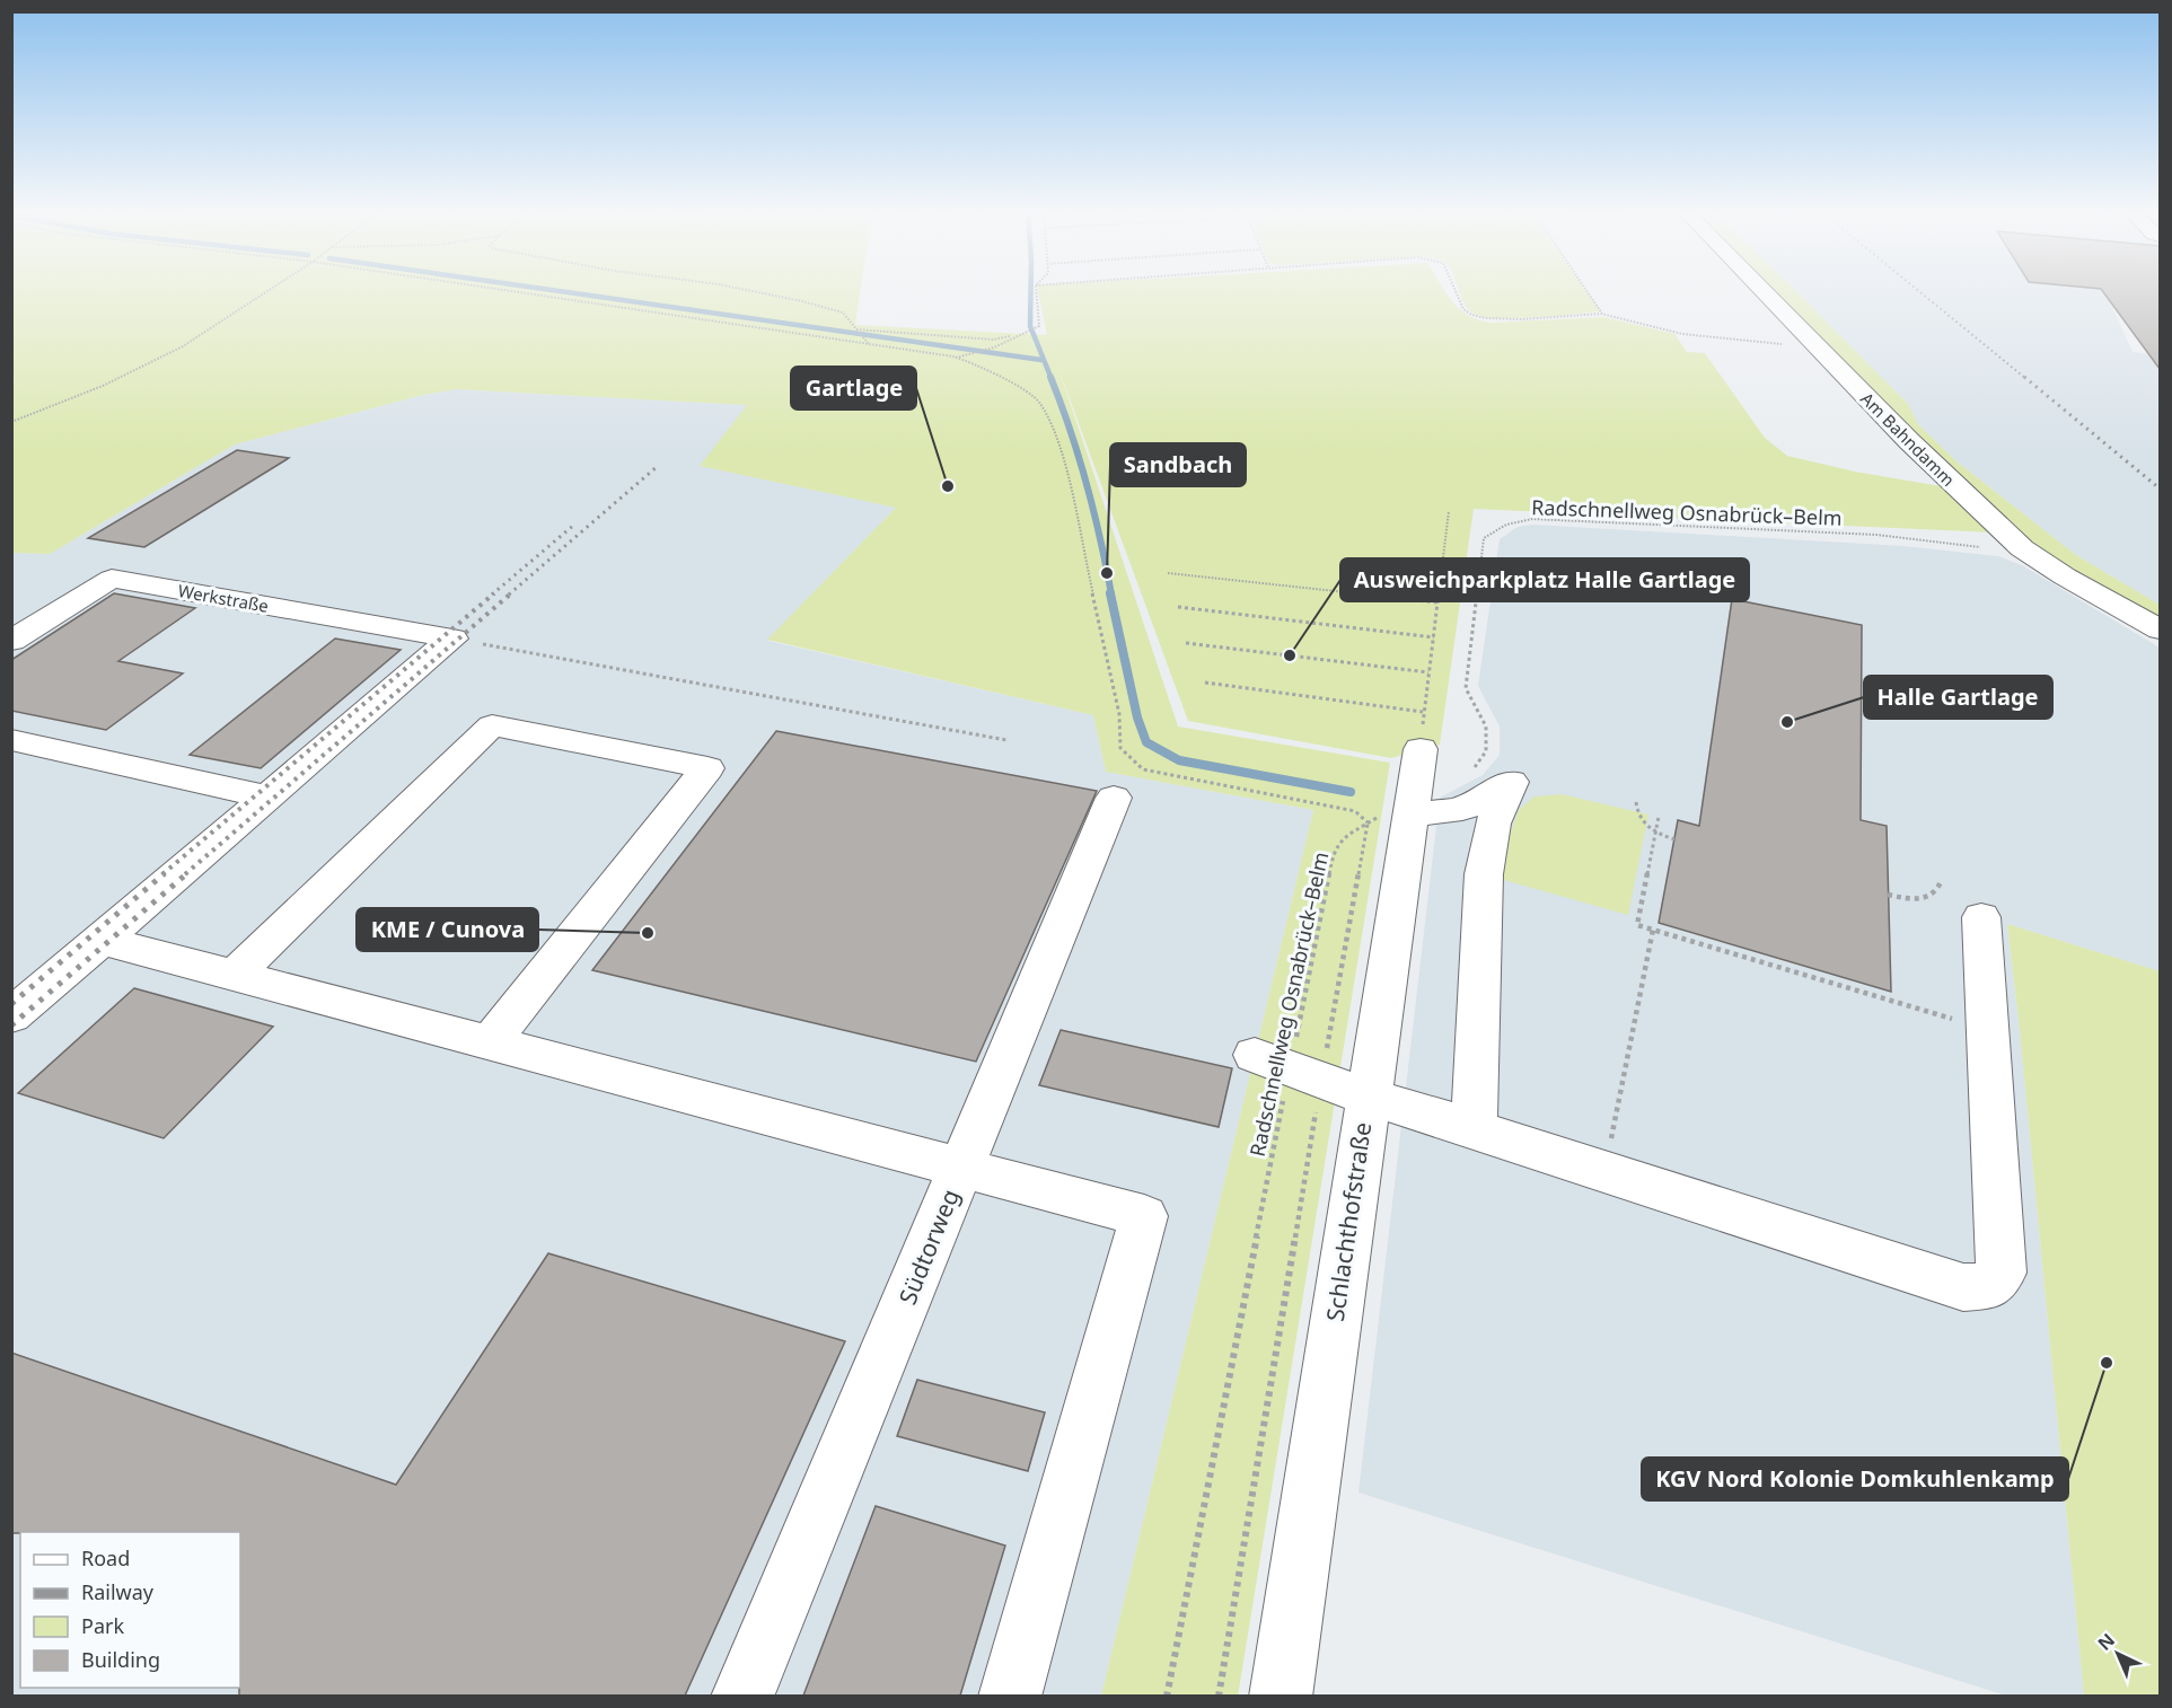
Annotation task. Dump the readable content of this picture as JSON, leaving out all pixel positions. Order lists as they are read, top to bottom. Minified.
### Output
{"streets":{"street":["Am Bahndamm","Werkstraße","Schlachthofstraße","Südtorweg"],"path":["Radschnellweg Osnabrück–Belm"]},"crossings":[["Am Bahndamm","Radschnellweg Osnabrück–Belm"],["Radschnellweg Osnabrück–Belm","Schlachthofstraße"]],"places":["Gartlage","Sandbach","Ausweichparkplatz Halle Gartlage","Halle Gartlage","KME / Cunova","KGV Nord Kolonie Domkuhlenkamp"],"legend":["Road","Railway","Park","Building"],"north":"top left"}
